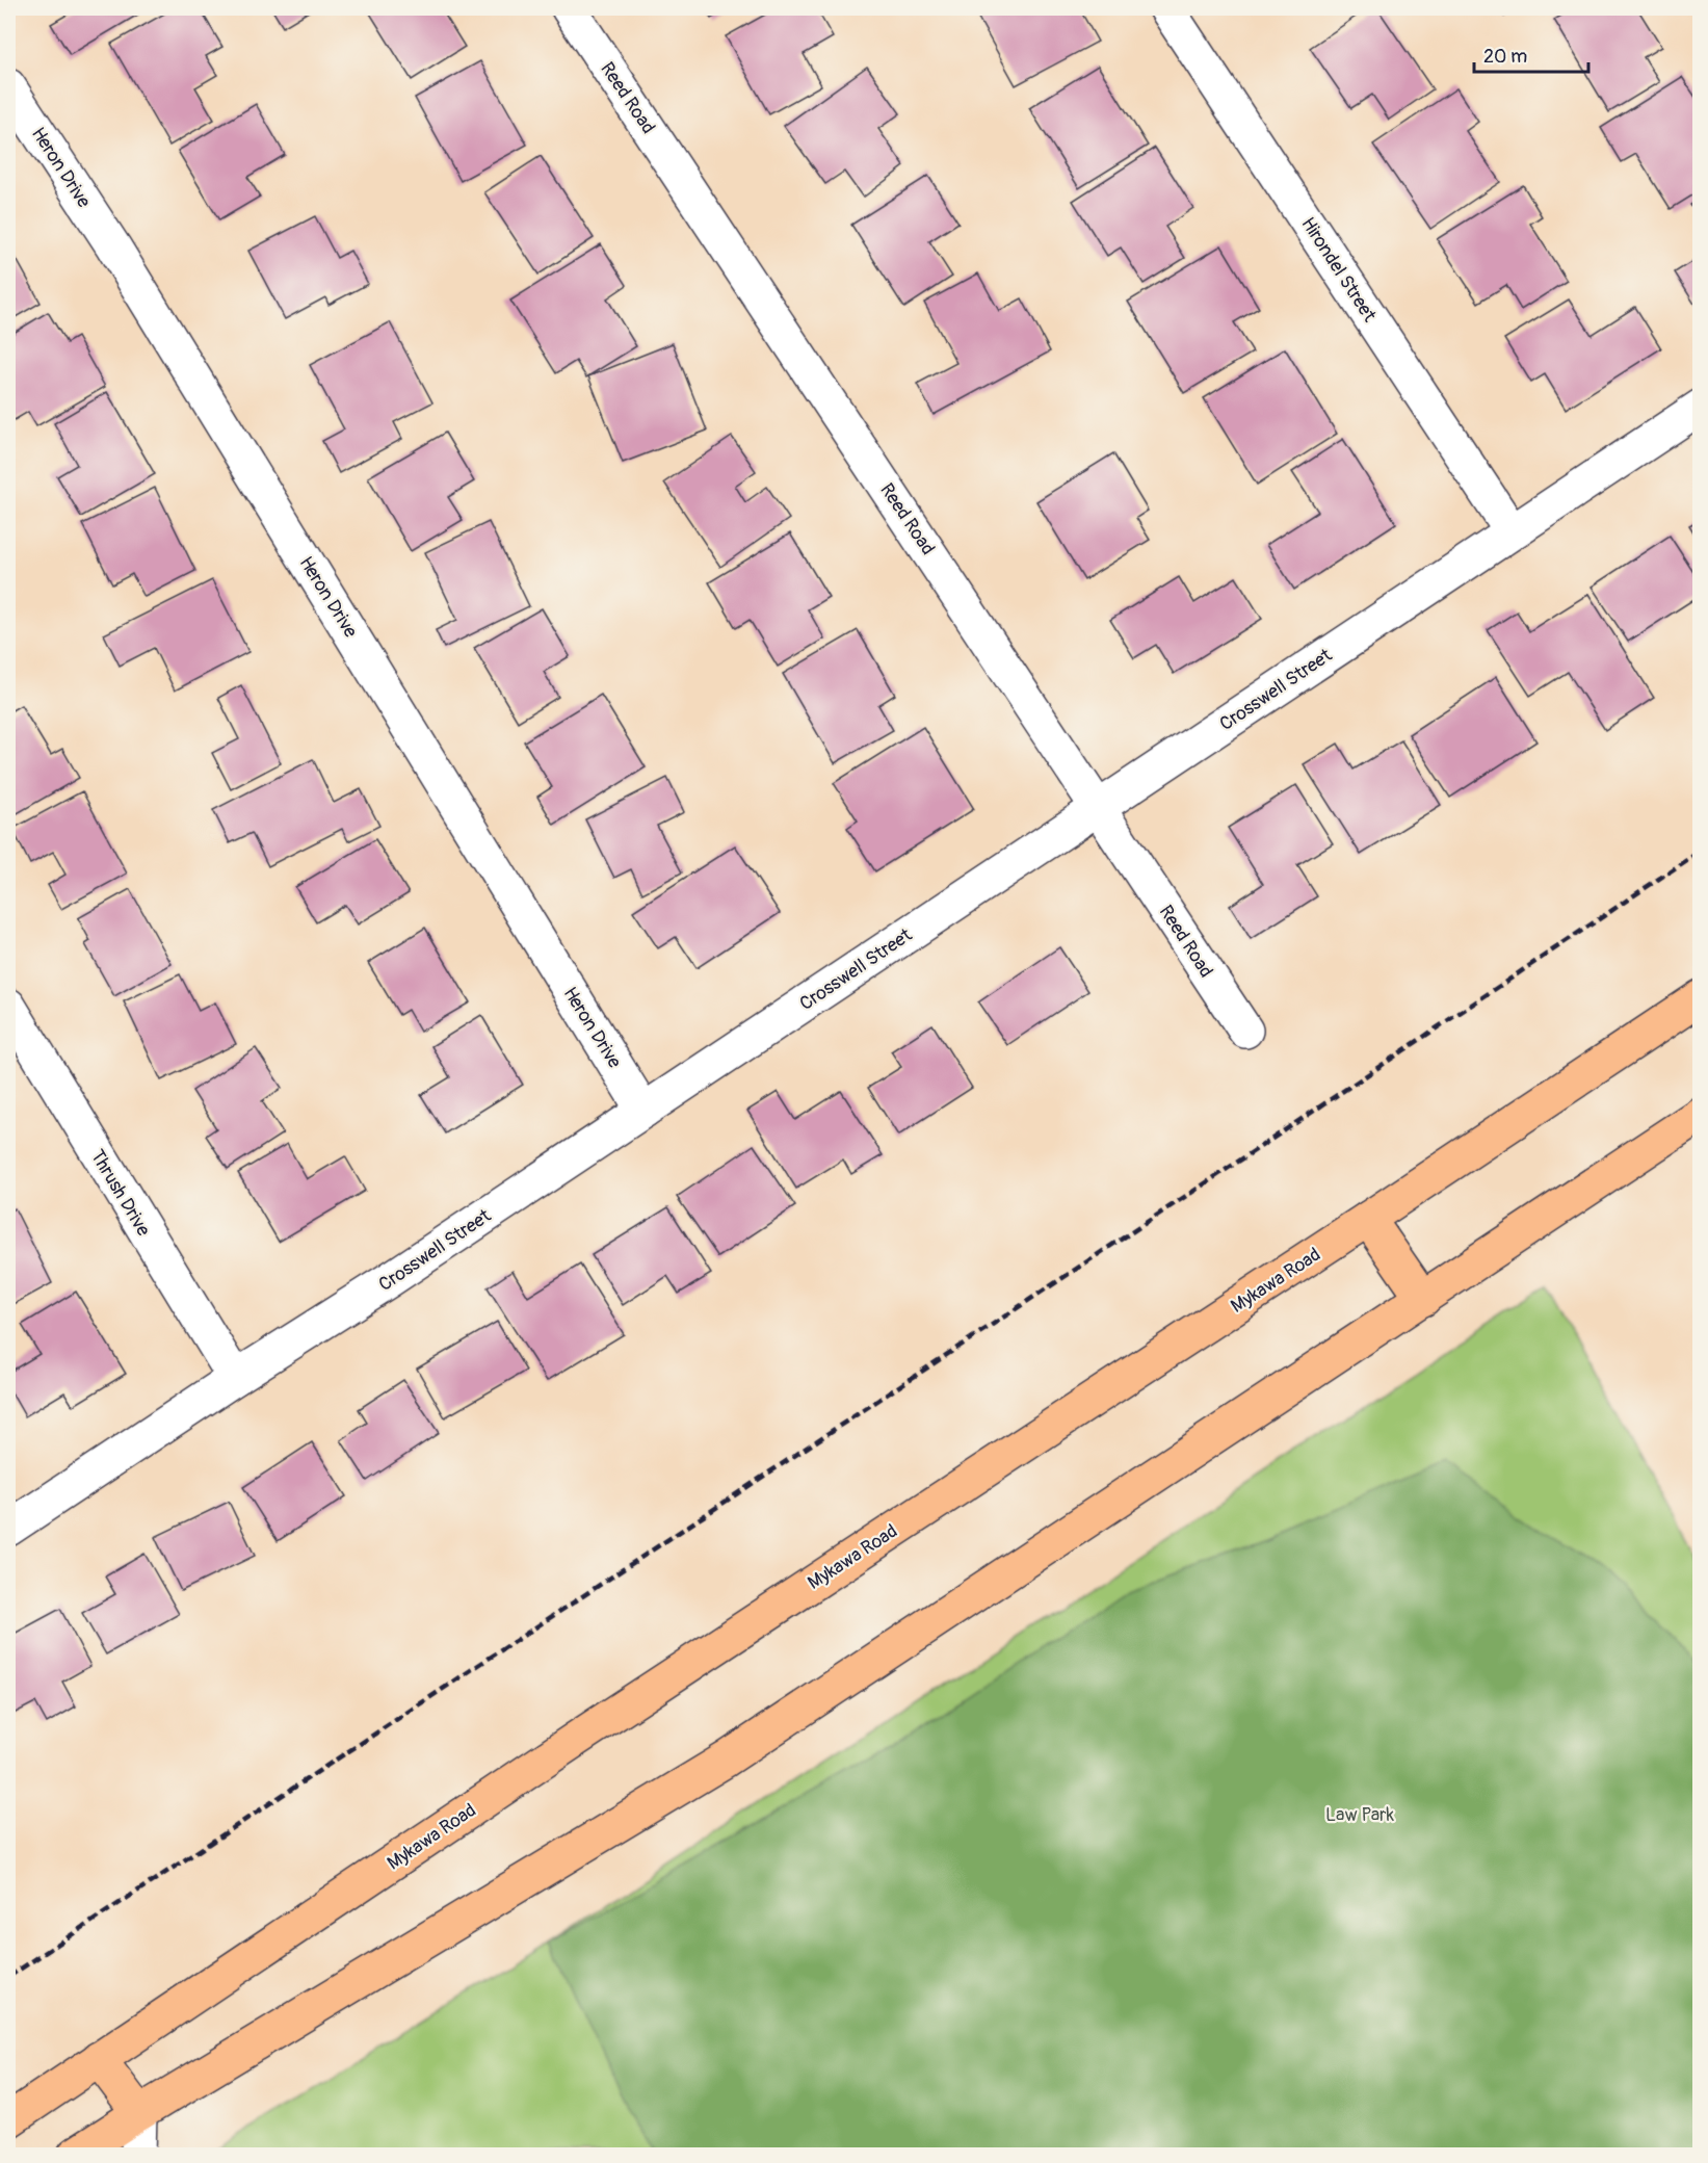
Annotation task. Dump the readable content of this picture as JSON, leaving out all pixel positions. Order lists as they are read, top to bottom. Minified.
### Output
{"streets":{"main road":["Mykawa Road"],"street":["Reed Road","Heron Drive","Hirondel Street","Crosswell Street","Thrush Drive"]},"crossings":[["Reed Road","Crosswell Street"],["Heron Drive","Crosswell Street"],["Hirondel Street","Crosswell Street"],["Crosswell Street","Thrush Drive"]],"parks":["Law Park"],"scale_bar":"20 m"}
